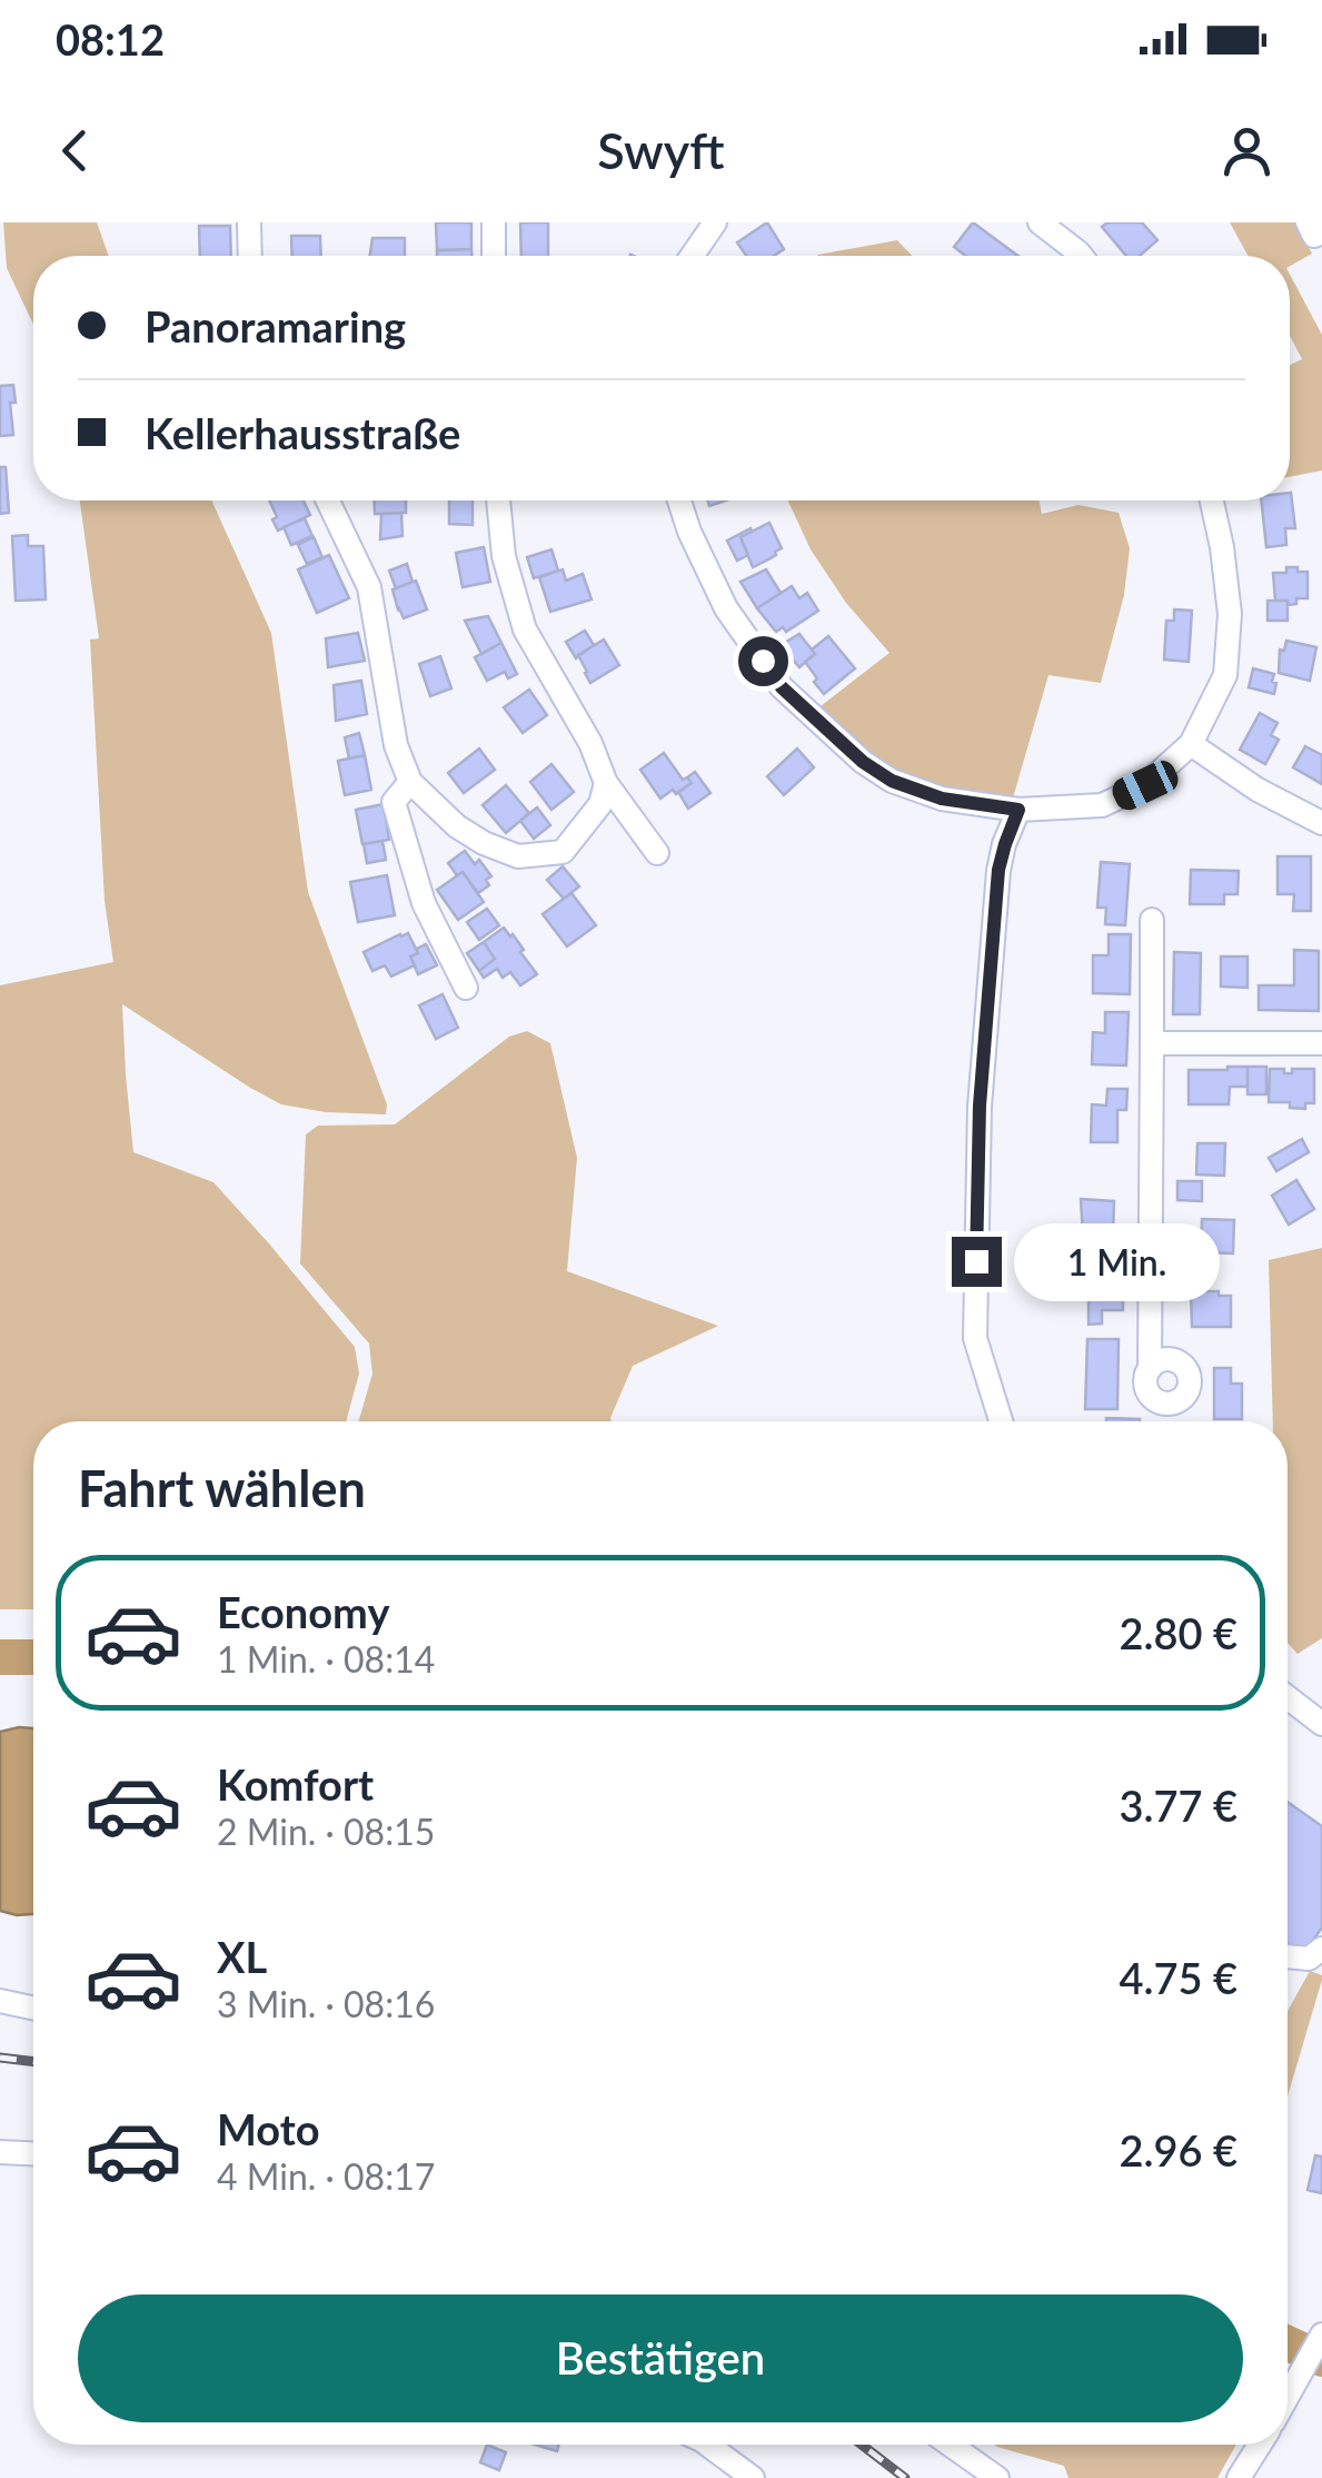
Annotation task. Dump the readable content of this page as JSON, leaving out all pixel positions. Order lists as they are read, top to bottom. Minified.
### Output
{"page":{"status":"08:12","header":"Swyft","banner":["Panoramaring","Kellerhausstraße"],"bubble":"1 Min.","heading":"Fahrt wählen","list":[{"name":"Economy","note":"1 Min. · 08:14","value":"2.80 €"},{"name":"Komfort","note":"2 Min. · 08:15","value":"3.77 €"},{"name":"XL","note":"3 Min. · 08:16","value":"4.75 €"},{"name":"Moto","note":"4 Min. · 08:17","value":"2.96 €"}],"buttons":"Bestätigen"}}
